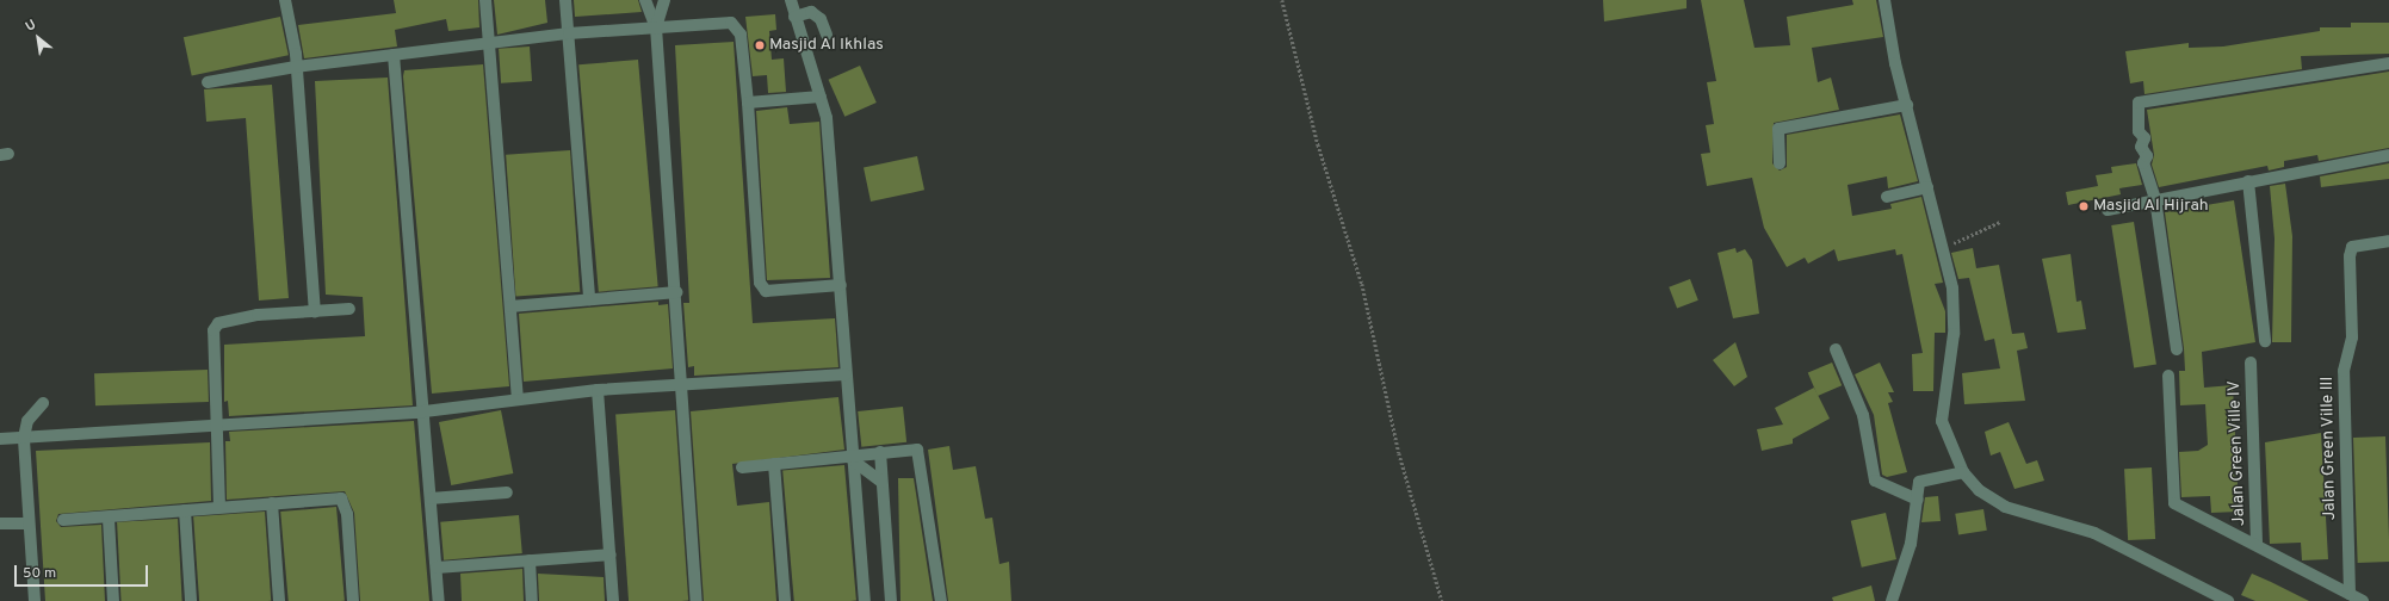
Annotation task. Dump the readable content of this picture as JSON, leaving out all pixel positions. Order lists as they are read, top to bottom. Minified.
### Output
{"streets":{"street":["Jalan Green Ville III","Jalan Green Ville IV"]},"places":["Masjid Al Ikhlas","Masjid Al Hijrah"],"scale_bar":"50 m","north":"top left"}
